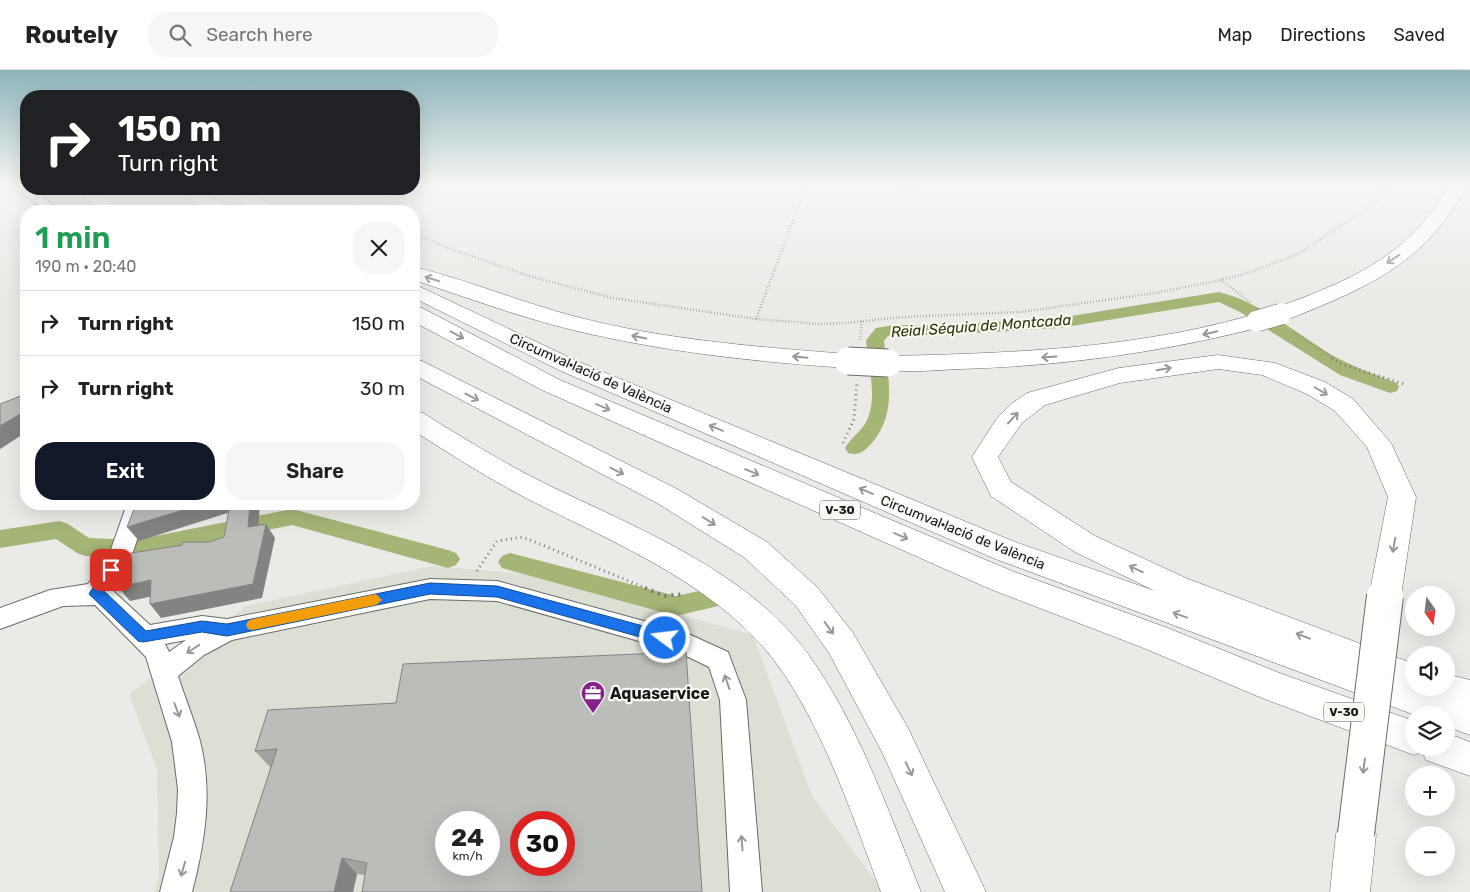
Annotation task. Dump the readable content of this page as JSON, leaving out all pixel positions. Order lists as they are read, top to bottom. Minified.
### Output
{"streets":{"main road":["Circumval·lació de València","V-30"]},"water":["Reial Séquia de Montcada"],"places":{"office":["Aquaservice"]},"north":"bottom","page":{"header":"Routely","search":"Search here","nav":["Map","Directions","Saved"],"turn":["150 m","Turn right"],"heading":["1 min","190 m · 20:40"],"list":[{"name":"Turn right","value":"150 m"},{"name":"Turn right","value":"30 m"}],"buttons":["Exit","Share"],"map_buttons":["+","−"],"speed":"24 km/h","limit":"30"}}
